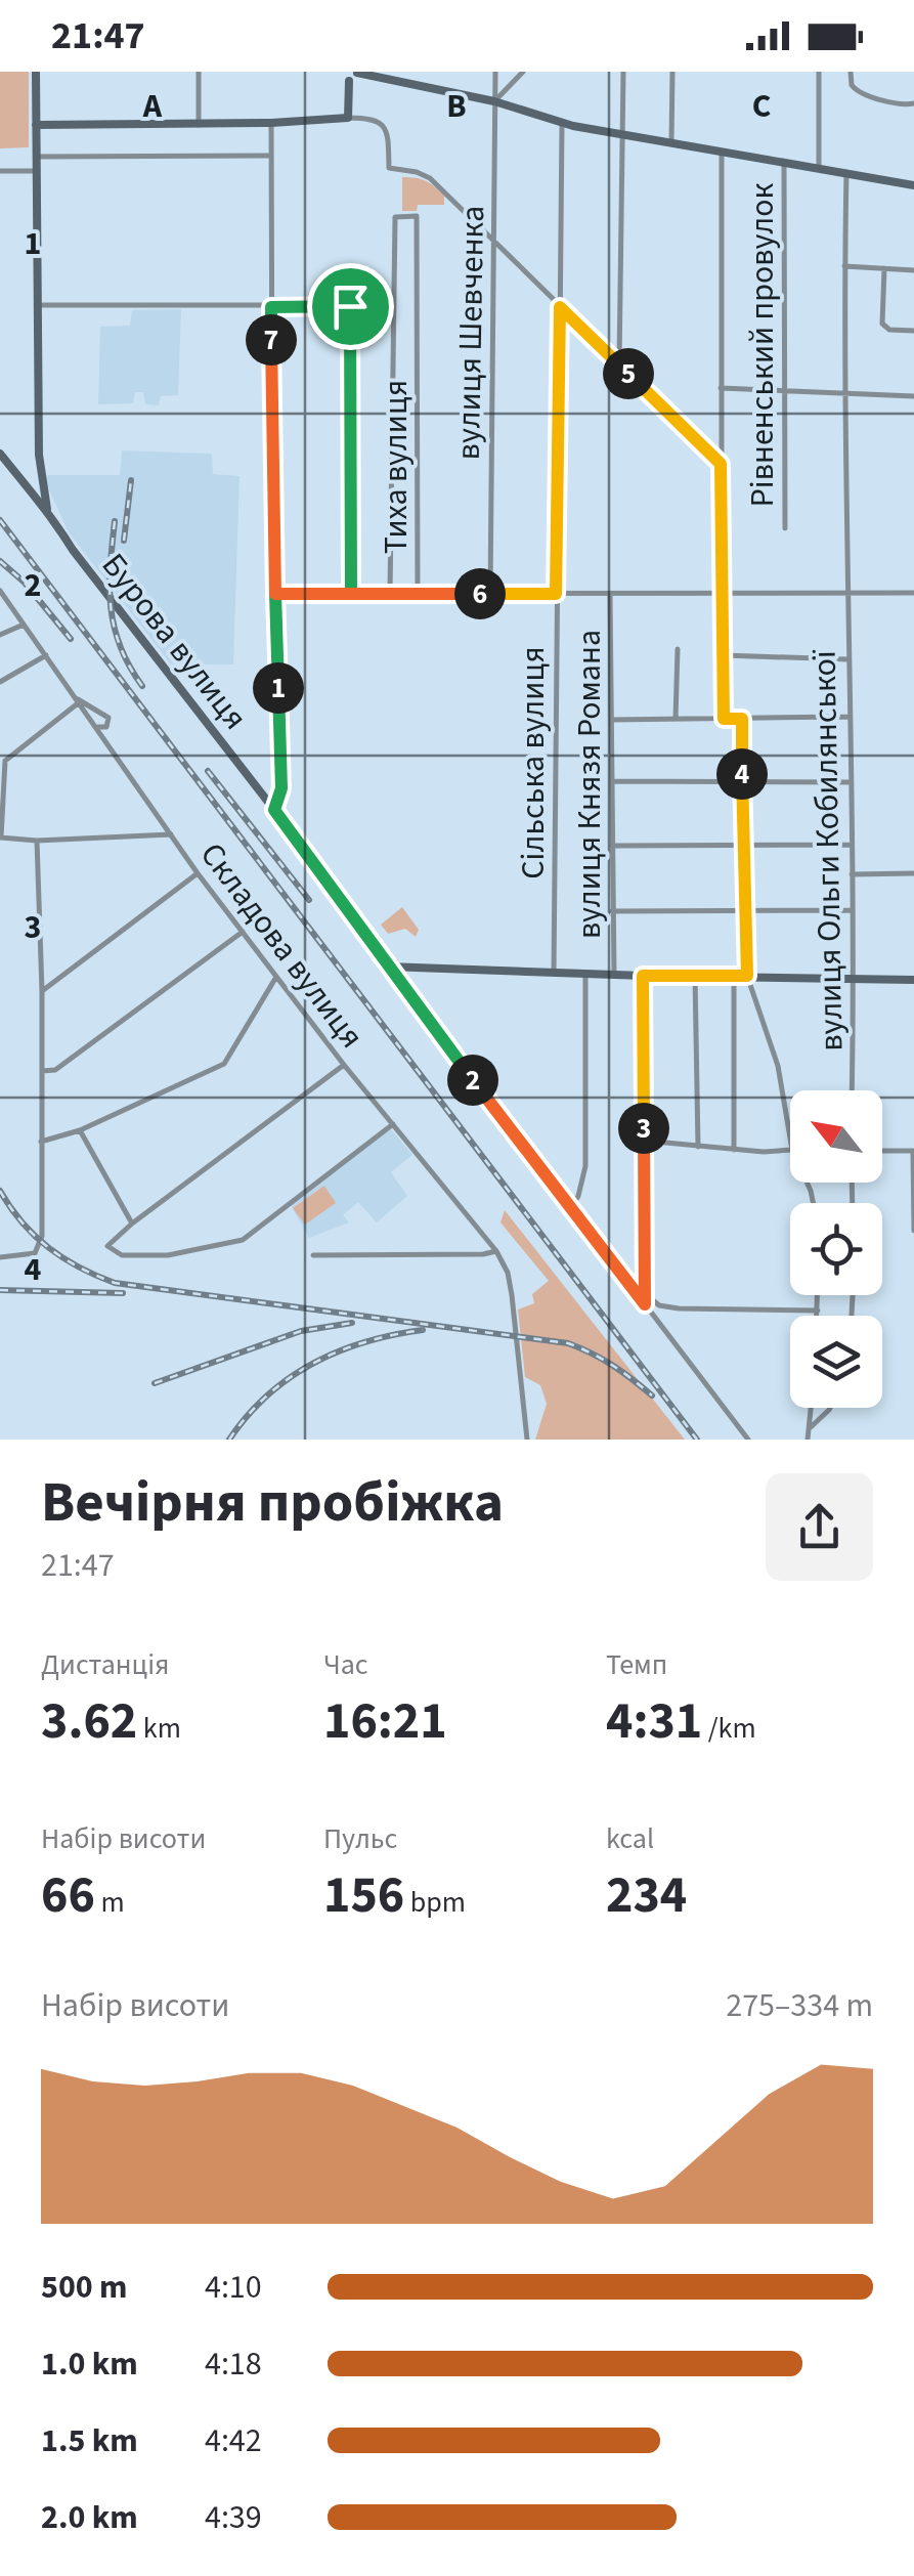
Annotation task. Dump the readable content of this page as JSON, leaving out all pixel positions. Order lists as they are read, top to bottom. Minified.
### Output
{"streets":{"main road":["Бурова вулиця"],"street":["вулиця Шевченка","Рівненський провулок","Тиха вулиця","Сільська вулиця","вулиця Князя Романа","вулиця Ольги Кобилянської","Складова вулиця"]},"north":"top left","page":{"status":"21:47","pins":["7","5","6","1","4","2","3"],"heading":["Вечірня пробіжка","21:47"],"stats":[["Дистанція","3.62 km"],["Час","16:21"],["Темп","4:31 /km"],["Набір висоти","66 m"],["Пульс","156 bpm"],["kcal","234"]],"chart":["Набір висоти","275–334 m"],"list":[{"name":"500 m","note":"4:10"},{"name":"1.0 km","note":"4:18"},{"name":"1.5 km","note":"4:42"},{"name":"2.0 km","note":"4:39"}]},"grid":{"columns":["A","B","C"],"rows":["1","2","3","4"]}}
